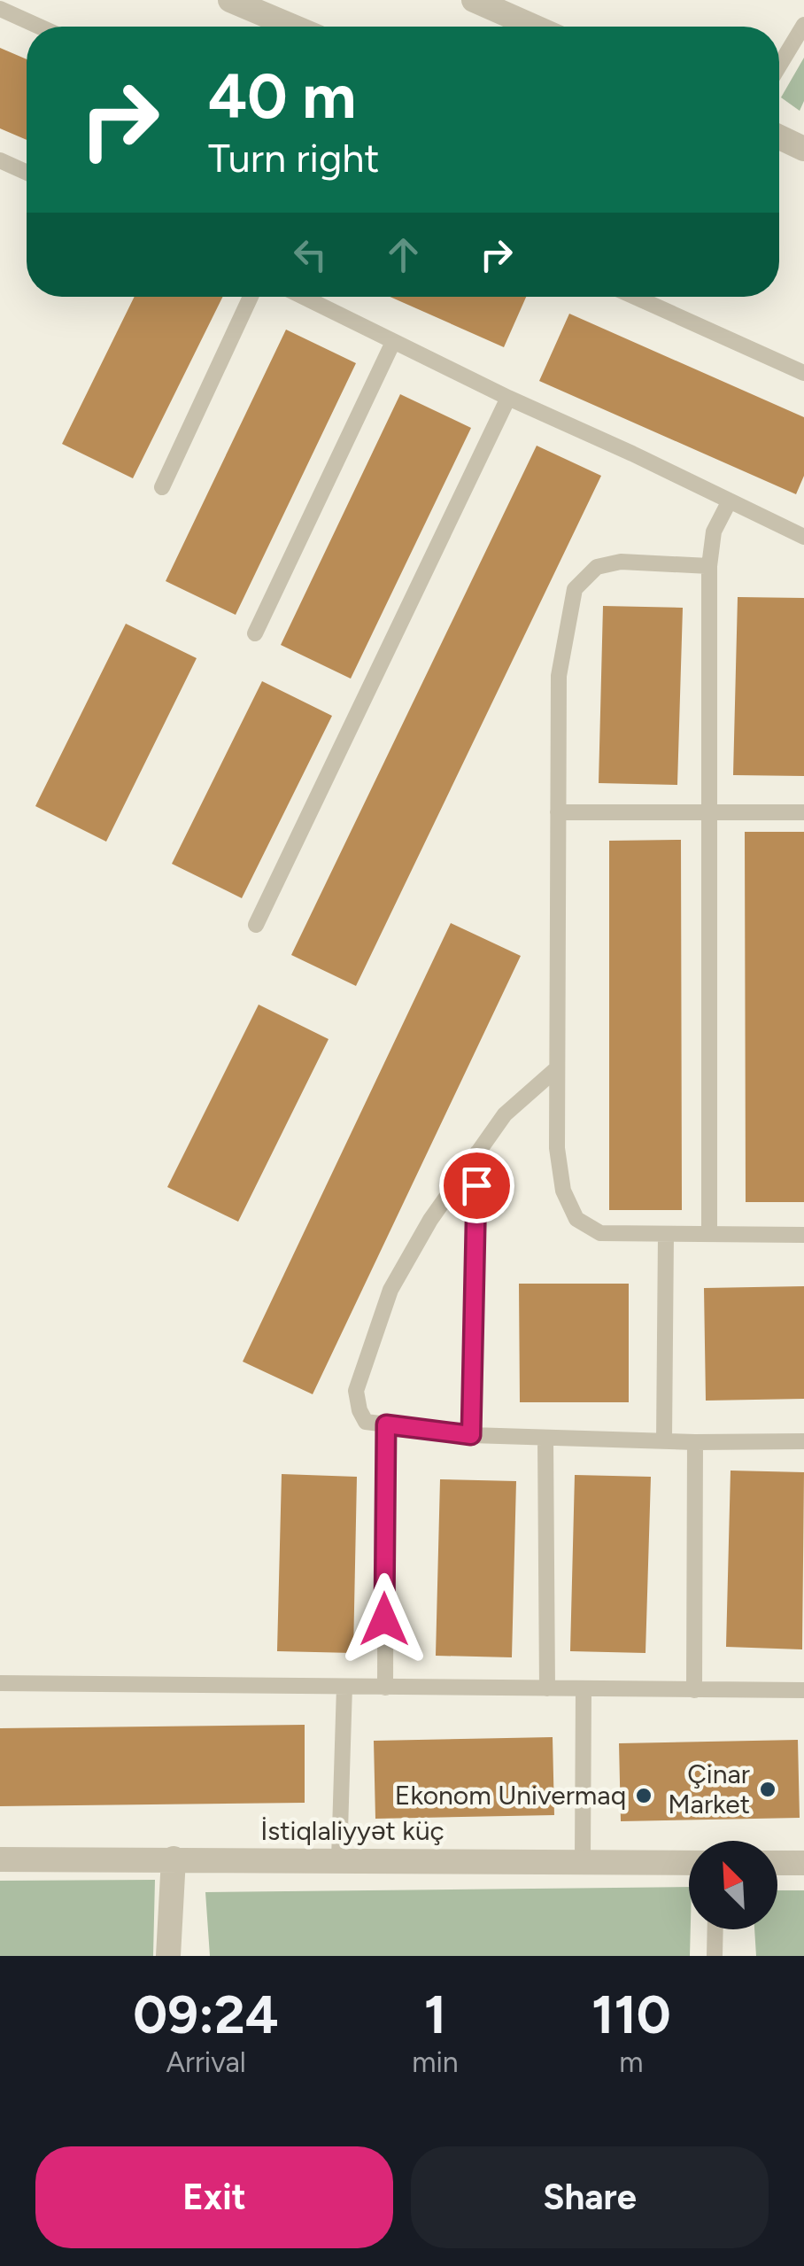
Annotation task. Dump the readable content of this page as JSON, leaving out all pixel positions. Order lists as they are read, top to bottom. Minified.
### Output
{"streets":{"street":["İstiqlaliyyət küç"]},"places":["Çinar Market","Ekonom Univermaq"],"north":"top left","page":{"turn":["40 m","Turn right"],"eta":["09:24","Arrival","1","min","110","m"],"buttons":["Exit","Share"]}}
